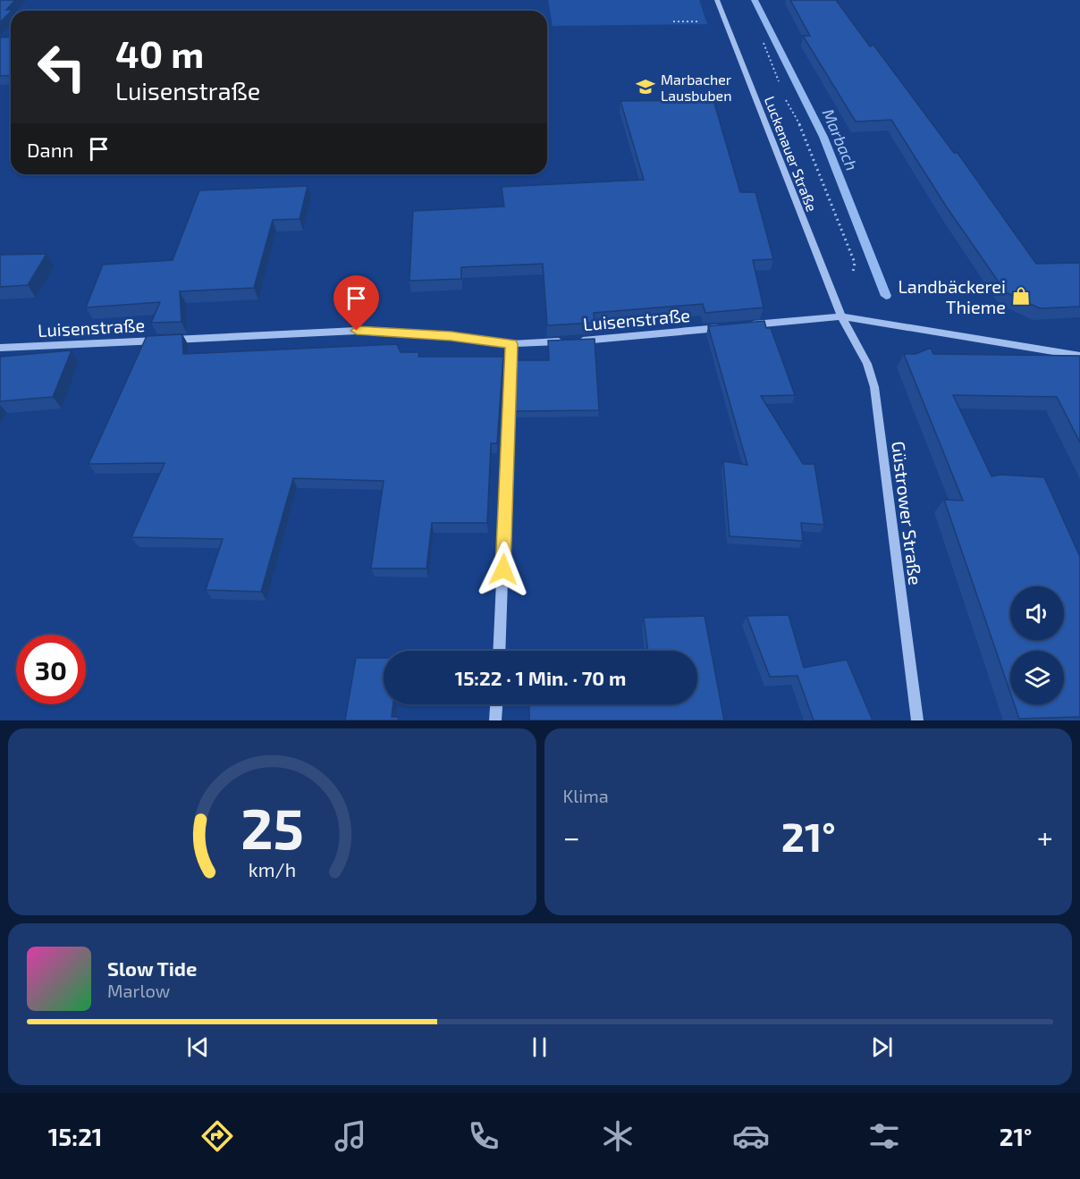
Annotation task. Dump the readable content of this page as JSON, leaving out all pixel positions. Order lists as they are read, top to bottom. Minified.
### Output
{"streets":{"street":["Luckenauer Straße","Luisenstraße","Güstrower Straße"]},"crossings":[["Luckenauer Straße","Güstrower Straße"]],"water":["Marbach"],"places":{"school or university":["Marbacher Lausbuben"],"shop":["Landbäckerei Thieme"]},"page":{"turn":["40 m","Luisenstraße"],"then":"Dann","limit":"30","trip":"15:22 · 1 Min. · 70 m","tile":"Klima","heat":["−","21°","+"],"song":["Slow Tide","Marlow"],"tabs":["15:21","21°"],"gauge":["25","km/h"]}}
